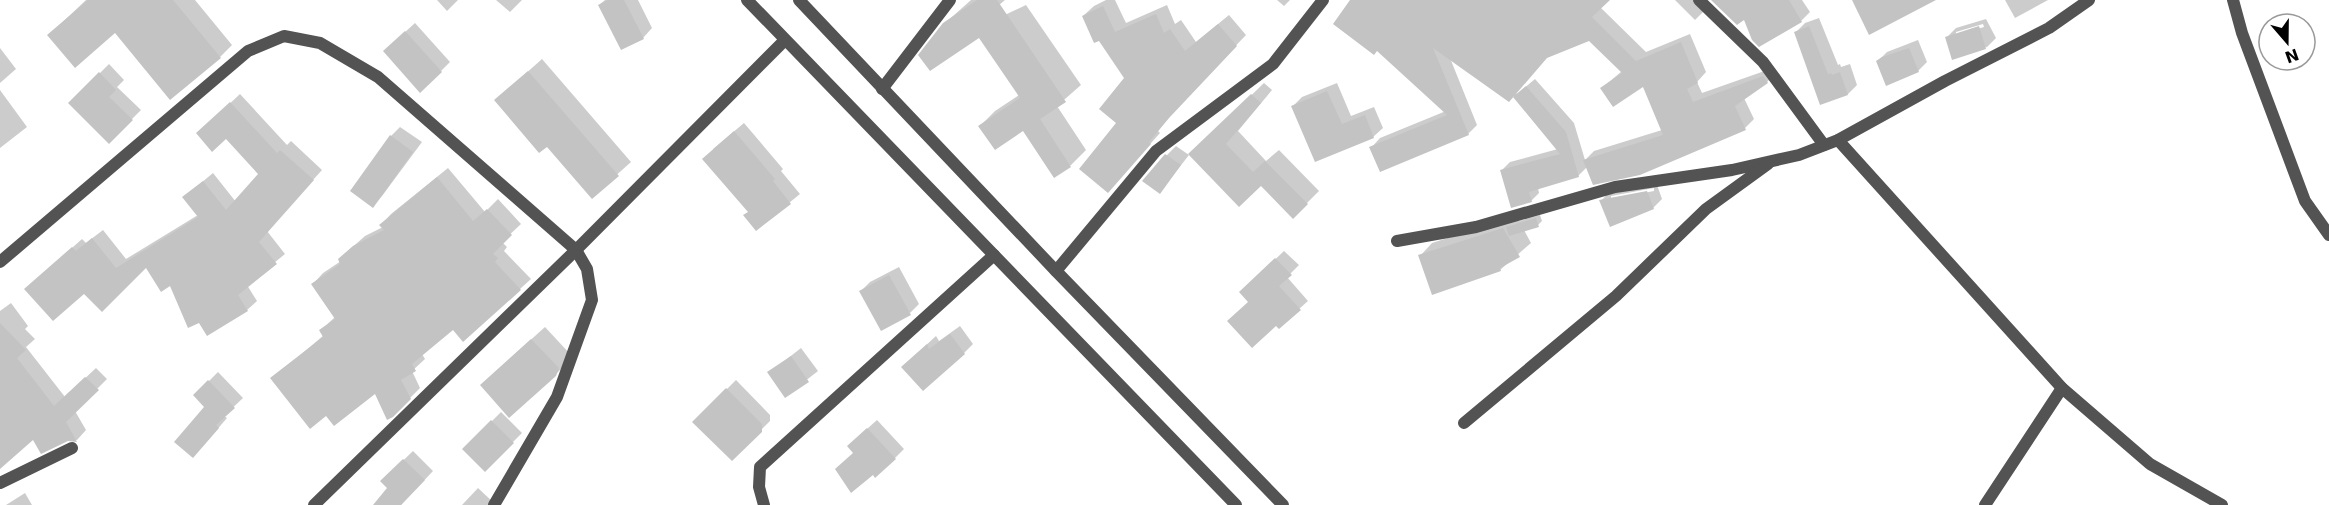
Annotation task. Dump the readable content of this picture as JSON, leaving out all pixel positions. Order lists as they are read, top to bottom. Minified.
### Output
{"north":"bottom"}
